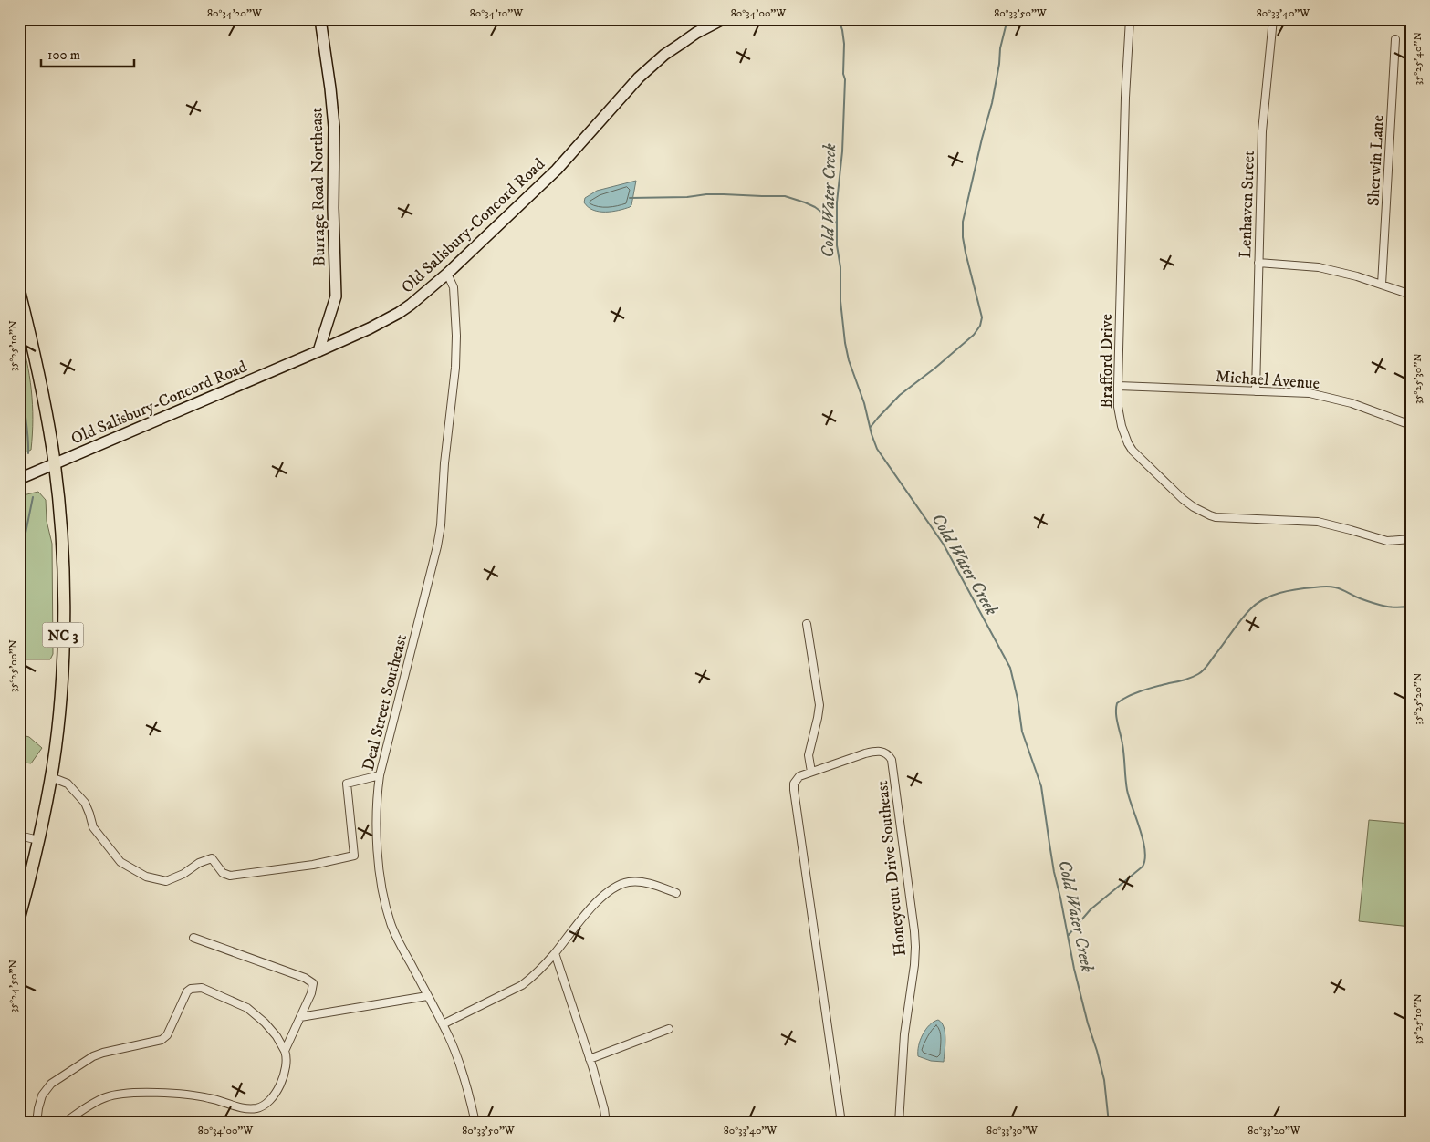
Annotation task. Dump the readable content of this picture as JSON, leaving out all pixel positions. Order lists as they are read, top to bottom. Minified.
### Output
{"streets":{"main road":["Burrage Road Northeast","Old Salisbury-Concord Road","NC 3"],"street":["Sherwin Lane","Lenhaven Street","Brafford Drive","Michael Avenue","Deal Street Southeast","Honeycutt Drive Southeast"]},"crossings":[["Burrage Road Northeast","Old Salisbury-Concord Road"],["Lenhaven Street","Michael Avenue"],["Old Salisbury-Concord Road","NC 3"],["Old Salisbury-Concord Road","Deal Street Southeast"],["Brafford Drive","Michael Avenue"]],"water":["Cold Water Creek"],"scale_bar":"100 m","coordinates":["80°34'20\"W","80°34'10\"W","80°34'00\"W","80°33'50\"W","80°33'40\"W","35°25'40\"N","35°25'10\"N","35°25'30\"N","35°25'00\"N","35°25'20\"N","35°24'50\"N","80°33'30\"W","80°33'20\"W"]}
